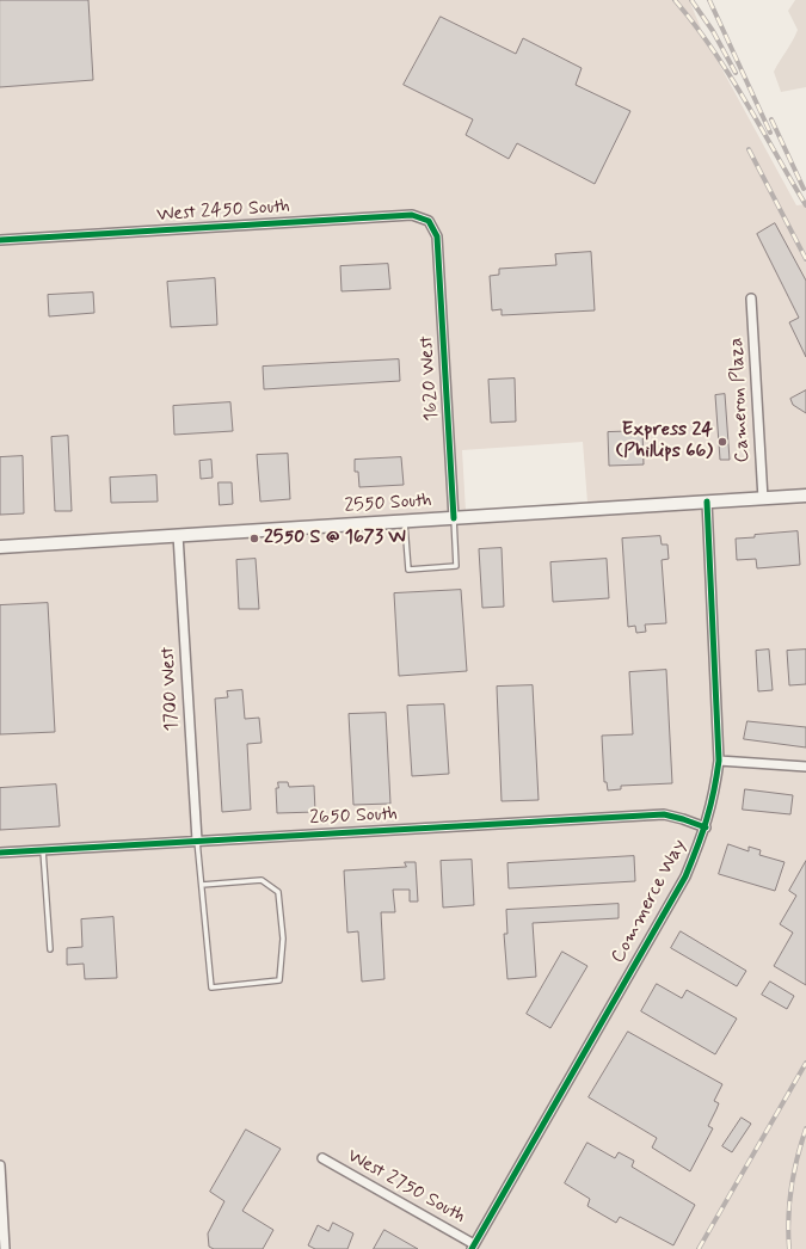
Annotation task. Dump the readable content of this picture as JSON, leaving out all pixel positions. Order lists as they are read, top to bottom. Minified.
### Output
{"streets":{"main road":["2550 South"],"street":["West 2450 South","1620 West","Cameron Plaza","1700 West","2650 South","Commerce Way","West 2750 South"]},"crossings":[["West 2450 South","1620 West"],["1620 West","2550 South"],["Cameron Plaza","2550 South"],["2550 South","1700 West"],["2550 South","Commerce Way"],["1700 West","2650 South"],["2650 South","Commerce Way"],["Commerce Way","West 2750 South"]],"places":["Express 24 (Phillips 66)","2550 S @ 1673 W"]}
